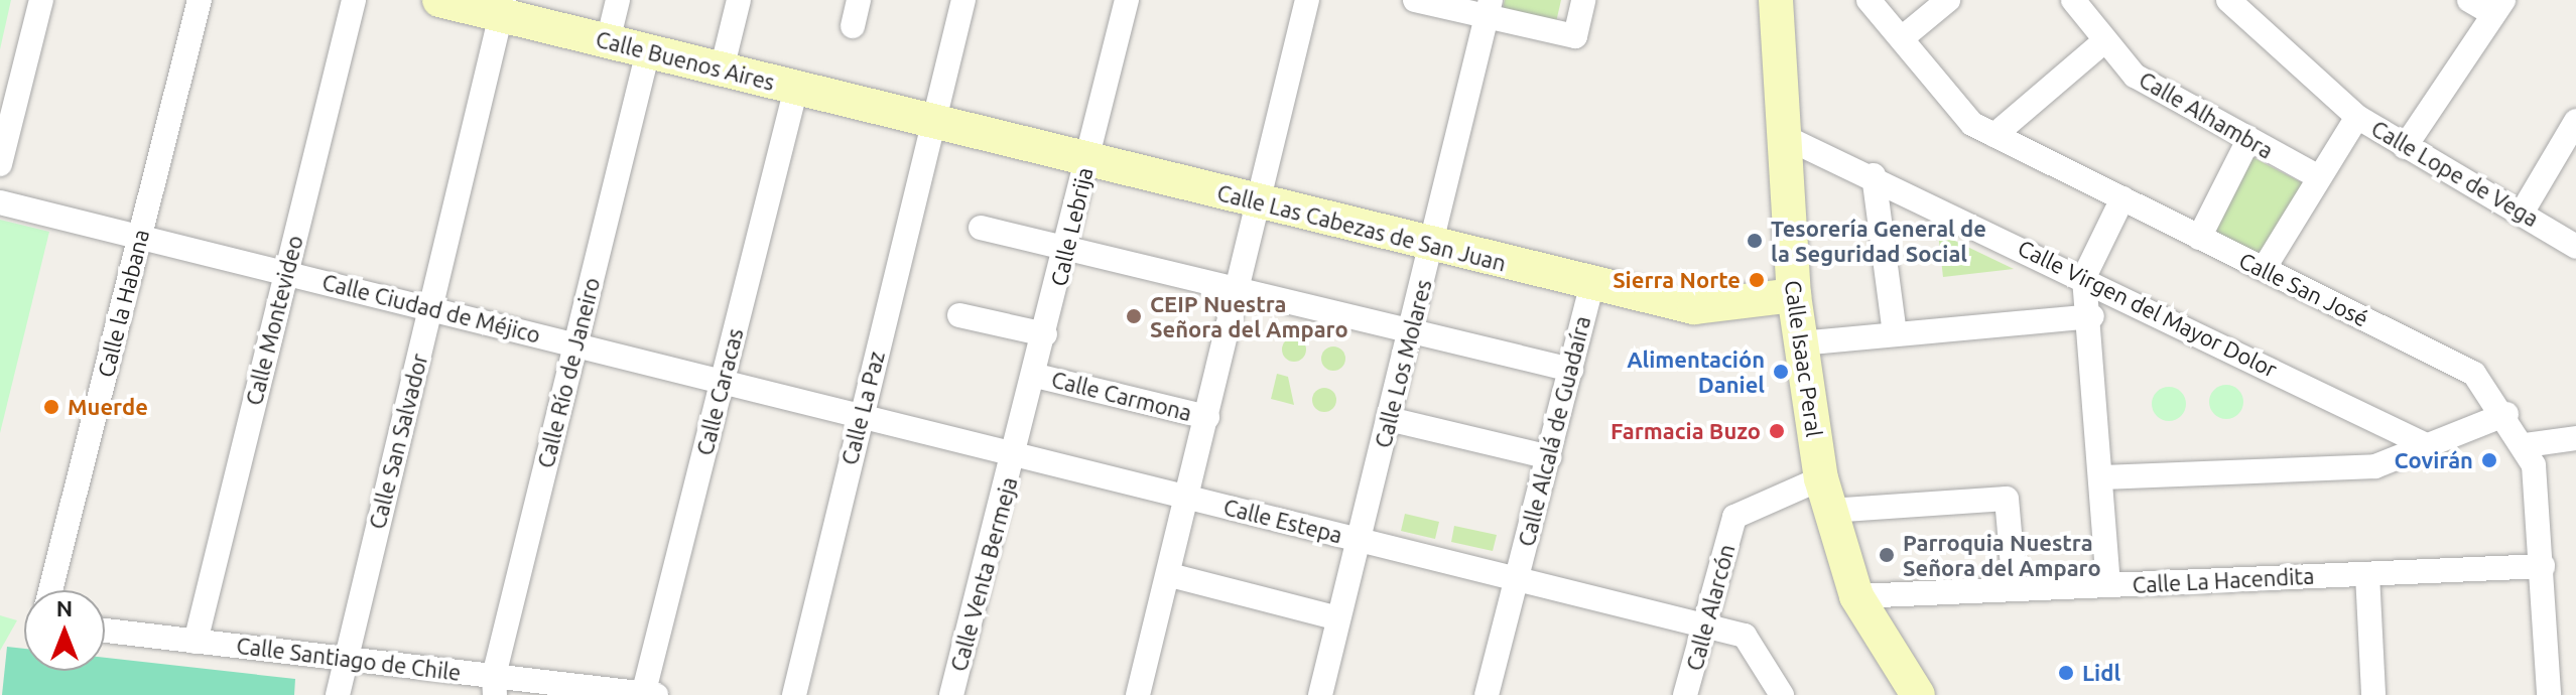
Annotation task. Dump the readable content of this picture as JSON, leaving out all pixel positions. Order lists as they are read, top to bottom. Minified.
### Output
{"streets":{"street":["Calle Buenos Aires","Calle Alhambra","Calle Lope de Vega","Calle Lebrija","Calle Las Cabezas de San Juan","Calle San José","Calle la Habana","Calle Ciudad de Méjico","Calle Virgen del Mayor Dolor","Calle Montevideo","Calle Isaac Peral","Calle Los Molares","Calle Río de Janeiro","Calle Caracas","Calle Carmona","Calle La Paz","Calle Alcalá de Guadaíra","Calle San Salvador","Calle Estepa","Calle Venta Bermeja","Calle La Hacendita","Calle Alarcón","Calle Santiago de Chile"]},"crossings":[["Calle Buenos Aires","Calle Las Cabezas de San Juan"],["Calle Buenos Aires","Calle Río de Janeiro"],["Calle Buenos Aires","Calle Caracas"],["Calle Buenos Aires","Calle La Paz"],["Calle Buenos Aires","Calle San Salvador"],["Calle Lebrija","Calle Las Cabezas de San Juan"],["Calle Lebrija","Calle Carmona"],["Calle Lebrija","Calle Estepa"],["Calle Lebrija","Calle Venta Bermeja"],["Calle Las Cabezas de San Juan","Calle Isaac Peral"],["Calle Las Cabezas de San Juan","Calle Los Molares"],["Calle Las Cabezas de San Juan","Calle La Paz"],["Calle Las Cabezas de San Juan","Calle Alcalá de Guadaíra"],["Calle San José","Calle La Hacendita"],["Calle la Habana","Calle Ciudad de Méjico"],["Calle Ciudad de Méjico","Calle Montevideo"],["Calle Ciudad de Méjico","Calle Río de Janeiro"],["Calle Ciudad de Méjico","Calle Caracas"],["Calle Ciudad de Méjico","Calle La Paz"],["Calle Ciudad de Méjico","Calle San Salvador"],["Calle Ciudad de Méjico","Calle Estepa"],["Calle Virgen del Mayor Dolor","Calle Isaac Peral"],["Calle Montevideo","Calle Santiago de Chile"],["Calle Isaac Peral","Calle La Hacendita"],["Calle Isaac Peral","Calle Alarcón"],["Calle Los Molares","Calle Estepa"],["Calle Río de Janeiro","Calle Santiago de Chile"],["Calle Caracas","Calle Santiago de Chile"],["Calle La Paz","Calle Estepa"],["Calle Alcalá de Guadaíra","Calle Estepa"],["Calle San Salvador","Calle Santiago de Chile"],["Calle Estepa","Calle Venta Bermeja"],["Calle Estepa","Calle Alarcón"]],"places":["Tesorería General de la Seguridad Social","Sierra Norte","CEIP Nuestra Señora del Amparo","Alimentación Daniel","Muerde","Farmacia Buzo","Covirán","Parroquia Nuestra Señora del Amparo","Lidl"],"north":"top"}
